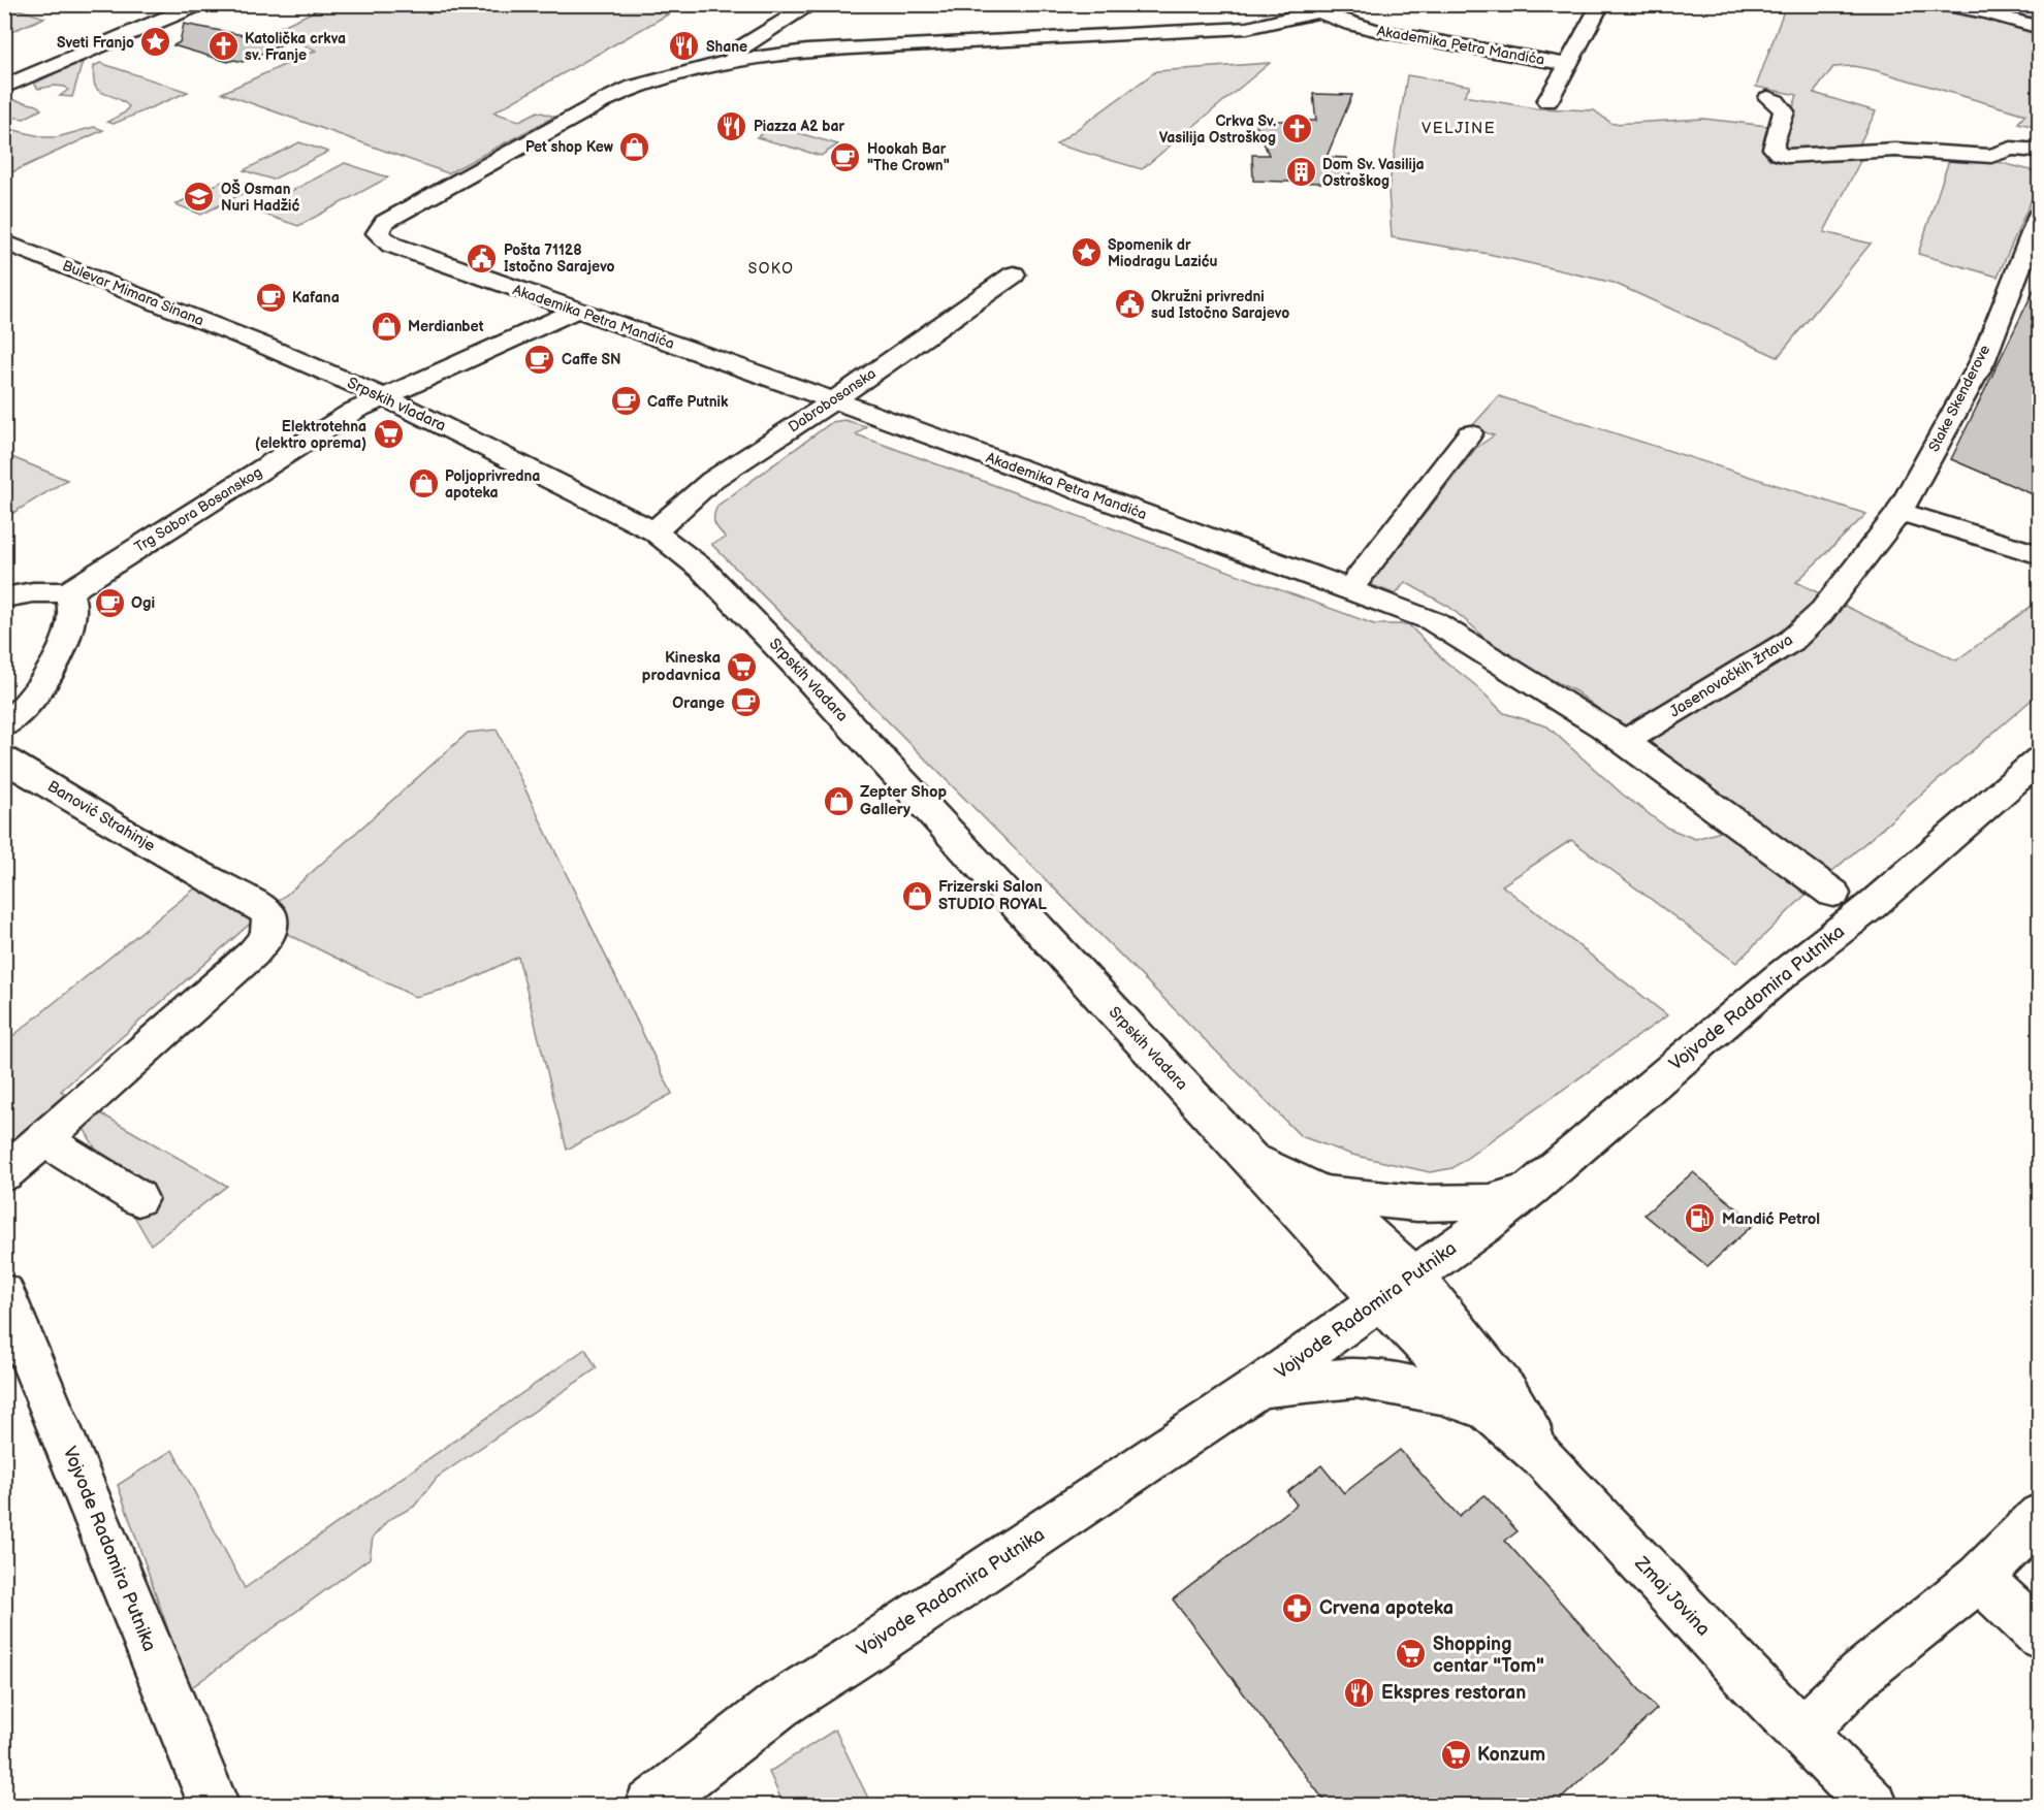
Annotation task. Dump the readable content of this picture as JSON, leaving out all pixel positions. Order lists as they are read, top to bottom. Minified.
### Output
{"streets":{"street":["Akademika Petra Mandića","Bulevar Mimara Sinana","Stake Skenderove","Dabrobosanska","Srpskih vladara","Trg Sabora Bosanskog","Jasenovačkih žrtava","Banović Strahinje","Vojvode Radomira Putnika","Zmaj Jovina"]},"crossings":[["Akademika Petra Mandića","Dabrobosanska"],["Akademika Petra Mandića","Trg Sabora Bosanskog"],["Bulevar Mimara Sinana","Srpskih vladara"],["Stake Skenderove","Jasenovačkih žrtava"],["Dabrobosanska","Srpskih vladara"],["Srpskih vladara","Trg Sabora Bosanskog"],["Srpskih vladara","Vojvode Radomira Putnika"],["Srpskih vladara","Zmaj Jovina"],["Vojvode Radomira Putnika","Zmaj Jovina"]],"districts":["VELJINE","SOKO"],"places":{"place":["Sveti Franjo","Spomenik dr Miodragu Laziću"],"church":["Katolička crkva sv. Franje","Crkva Sv. Vasilija Ostroškog"],"restaurant":["Shane","Piazza A2 bar","Ekspres restoran"],"shop":["Pet shop Kew","Merdianbet","Poljoprivredna apoteka","Zepter Shop Gallery","Frizerski Salon STUDIO ROYAL"],"cafe":["Hookah Bar \"The Crown\"","Kafana","Caffe SN","Caffe Putnik","Ogi","Orange"],"building":["Dom Sv. Vasilija Ostroškog"],"school or university":["OŠ Osman Nuri Hadžić"],"public building":["Pošta 71128 Istočno Sarajevo","Okružni privredni sud Istočno Sarajevo"],"supermarket":["Elektrotehna (elektro oprema)","Kineska prodavnica","Shopping centar \"Tom\"","Konzum"],"fuel station":["Mandić Petrol"],"pharmacy":["Crvena apoteka"]}}
